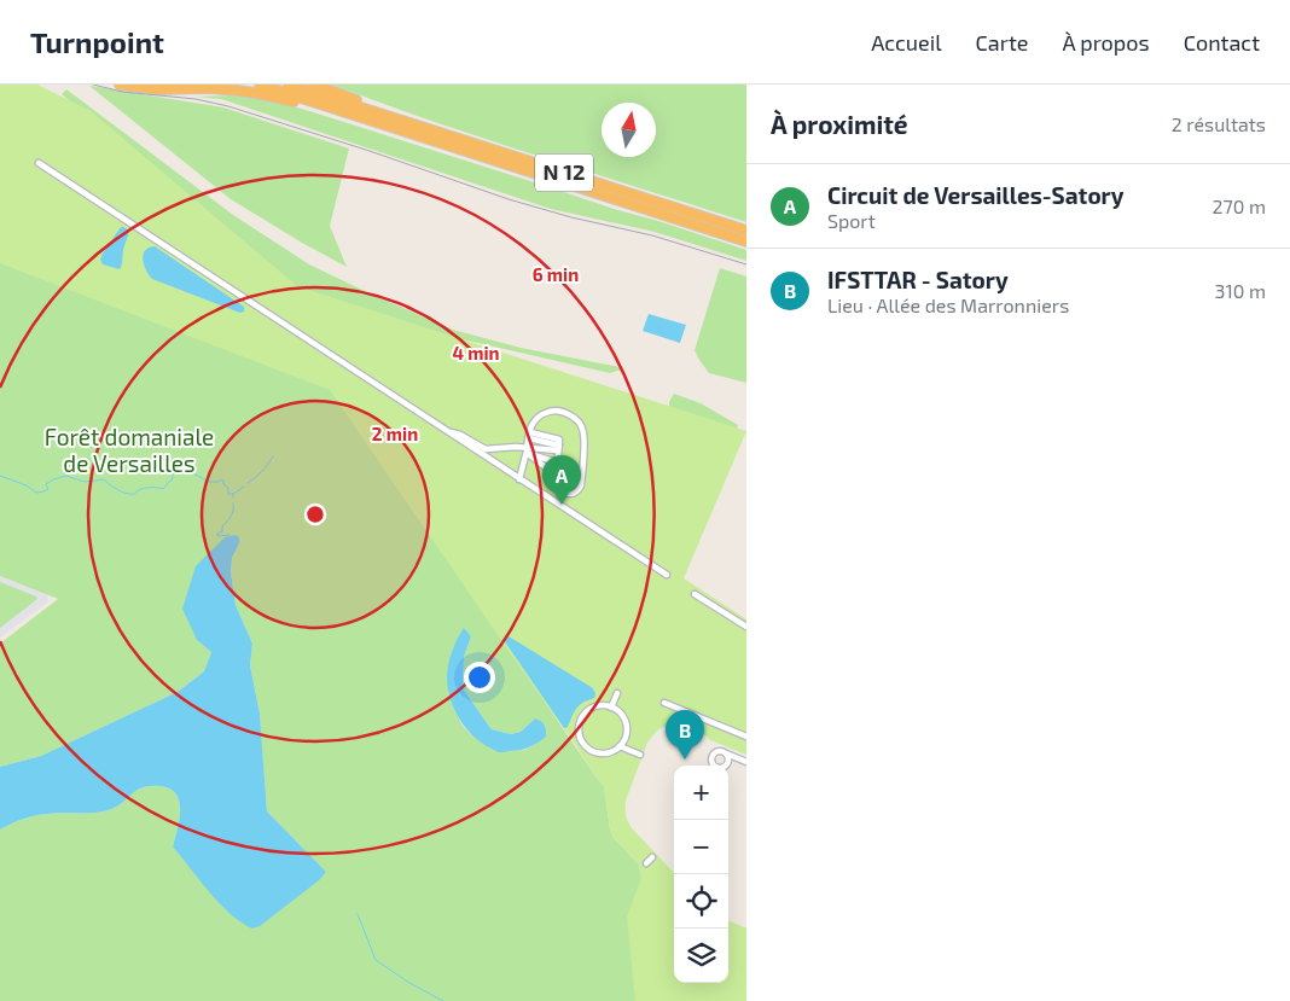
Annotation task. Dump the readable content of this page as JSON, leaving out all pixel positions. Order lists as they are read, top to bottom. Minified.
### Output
{"streets":{"highway":["N 12"]},"parks":["Forêt domaniale de Versailles"],"north":"top","page":{"header":"Turnpoint","nav":["Accueil","Carte","À propos","Contact"],"heading":["À proximité","2 résultats"],"list":[{"mark":"A","name":"Circuit de Versailles-Satory","note":"Sport","value":"270 m"},{"mark":"B","name":"IFSTTAR - Satory","note":"Lieu · Allée des Marronniers","value":"310 m"}],"pins":["A","B"],"map_buttons":["+","−"]},"rings":["6 min","4 min","2 min"]}
